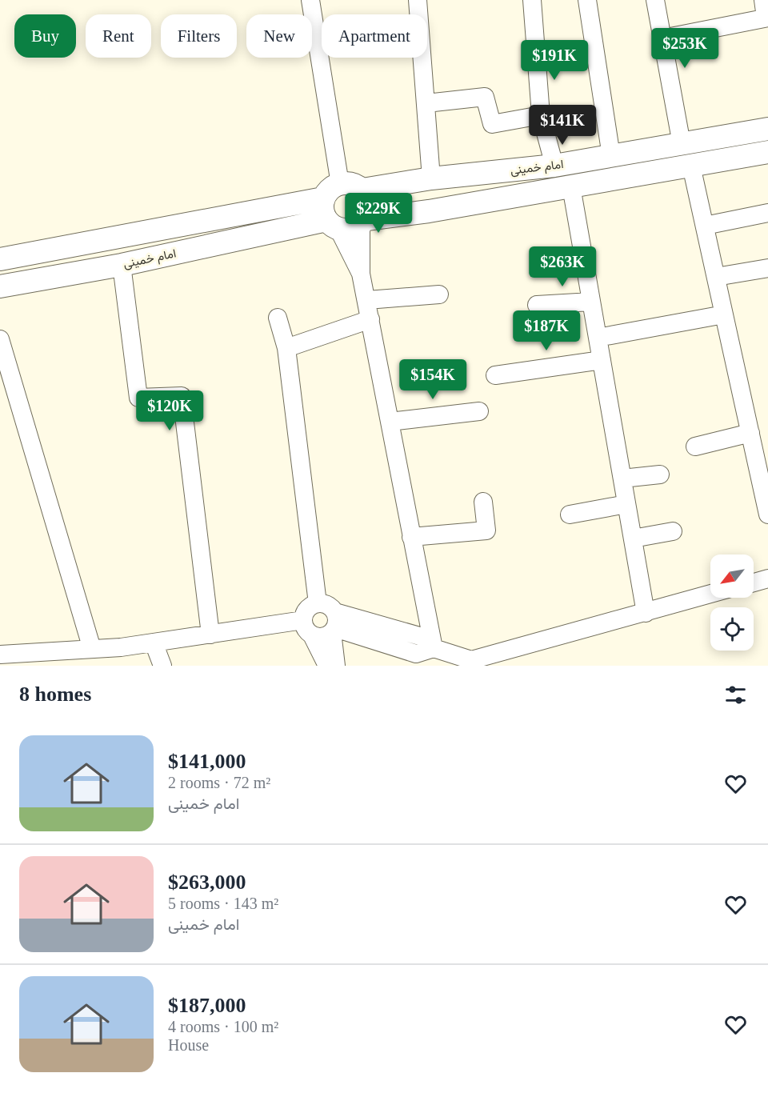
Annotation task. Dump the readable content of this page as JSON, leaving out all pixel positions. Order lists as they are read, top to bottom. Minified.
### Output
{"streets":{"main road":["امام خمینی"]},"north":"bottom left","page":{"chip":["Buy","Rent","Filters","New","Apartment"],"price":["$253K","$191K","$141K","$229K","$263K","$187K","$154K","$120K"],"heading":"8 homes","list":[{"name":"$141,000","note":"2 rooms · 72 m² · امام خمینی"},{"name":"$263,000","note":"5 rooms · 143 m² · امام خمینی"},{"name":"$187,000","note":"4 rooms · 100 m² · House"}]}}
